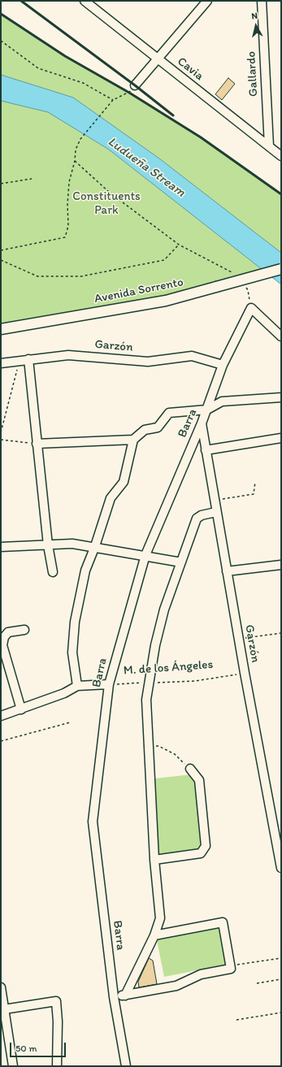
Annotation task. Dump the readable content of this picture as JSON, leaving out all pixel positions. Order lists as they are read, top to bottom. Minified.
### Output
{"streets":{"main road":["Avenida Sorrento"],"street":["Cavia","Gallardo","Garzón","Barra","M. de los Ángeles"]},"crossings":[["Cavia","Gallardo"],["Garzón","Barra"],["Garzón","M. de los Ángeles"],["Barra","M. de los Ángeles"]],"water":["Ludueña Stream"],"parks":["Constituents Park"],"scale_bar":"50 m","north":"top"}
